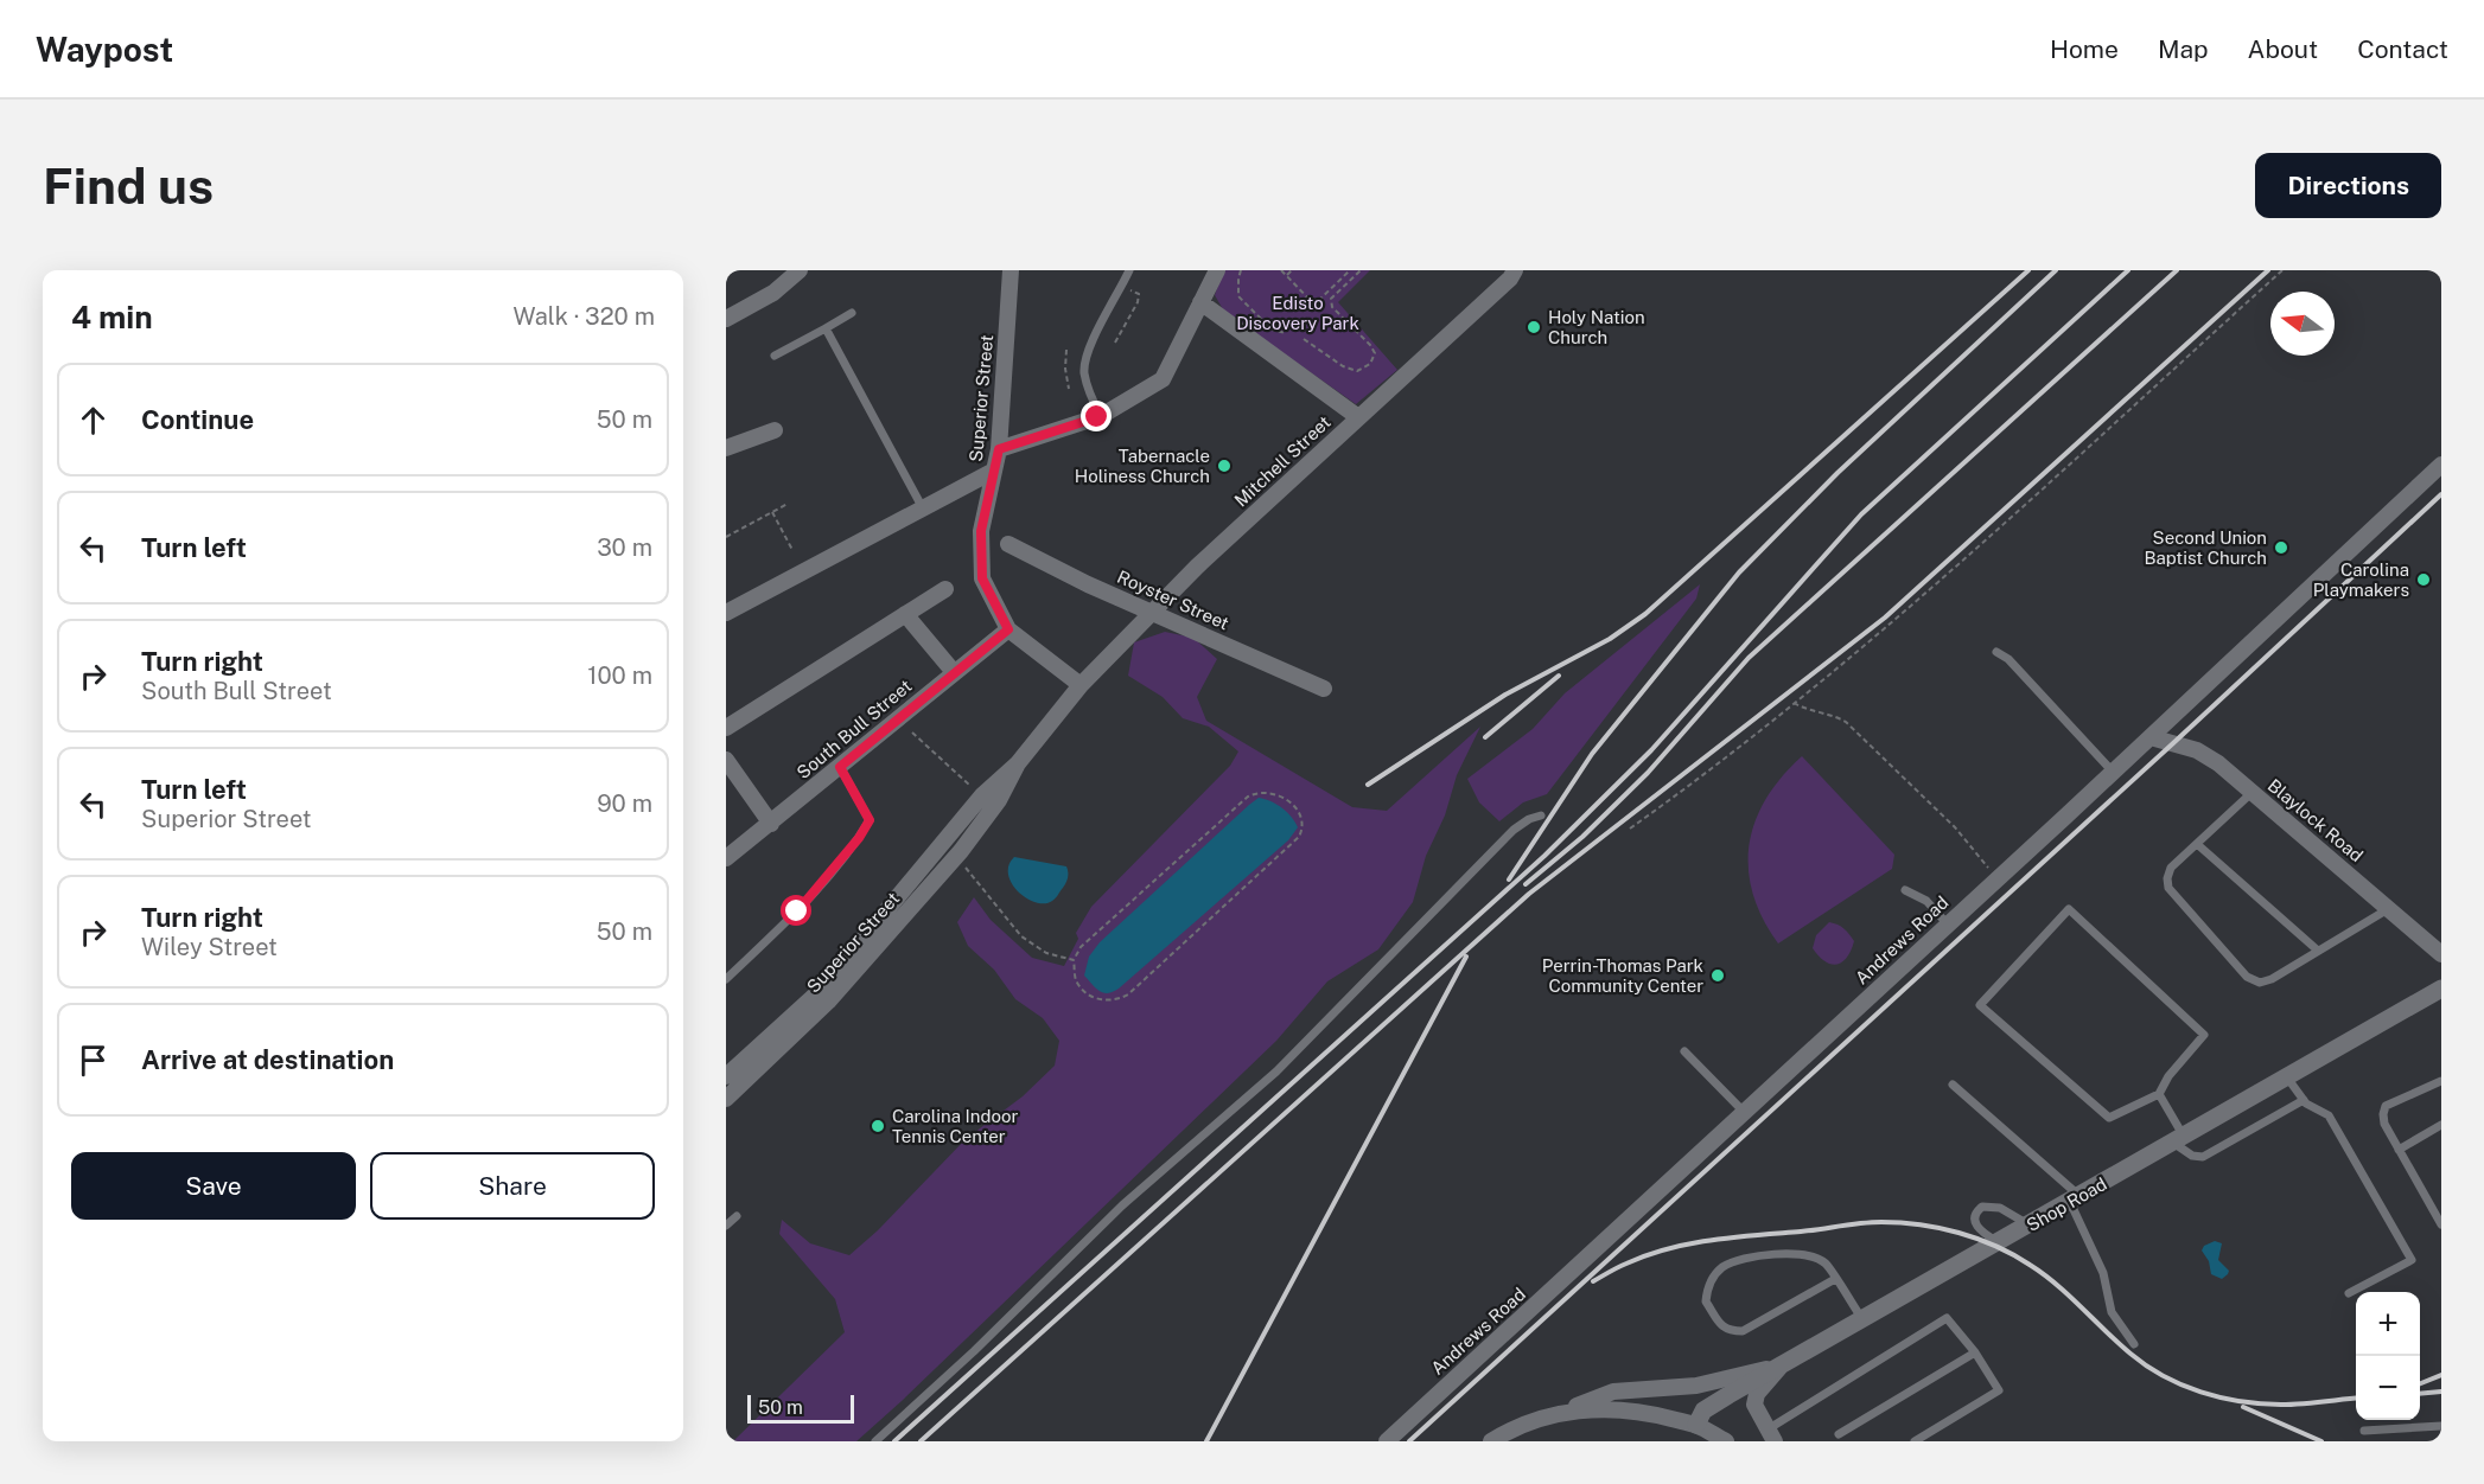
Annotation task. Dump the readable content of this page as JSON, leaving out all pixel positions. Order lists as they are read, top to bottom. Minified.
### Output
{"streets":{"street":["Superior Street","Mitchell Street","Royster Street","South Bull Street","Blaylock Road","Andrews Road","Shop Road"]},"crossings":[["Superior Street","Mitchell Street"],["Superior Street","South Bull Street"],["Mitchell Street","Royster Street"],["Blaylock Road","Andrews Road"]],"parks":["Edisto Discovery Park"],"places":["Holy Nation Church","Tabernacle Holiness Church","Second Union Baptist Church","Carolina Playmakers","Perrin-Thomas Park Community Center","Carolina Indoor Tennis Center"],"scale_bar":"50 m","north":"left","page":{"header":"Waypost","nav":["Home","Map","About","Contact"],"buttons":["Directions",["Save","Share"]],"title":"Find us","heading":["4 min","Walk · 320 m"],"list":[["Continue","50 m"],["Turn left","30 m"],["Turn right","South Bull Street","100 m"],["Turn left","Superior Street","90 m"],["Turn right","Wiley Street","50 m"],"Arrive at destination"],"map_buttons":["+","−"],"scale":"50 m"}}
